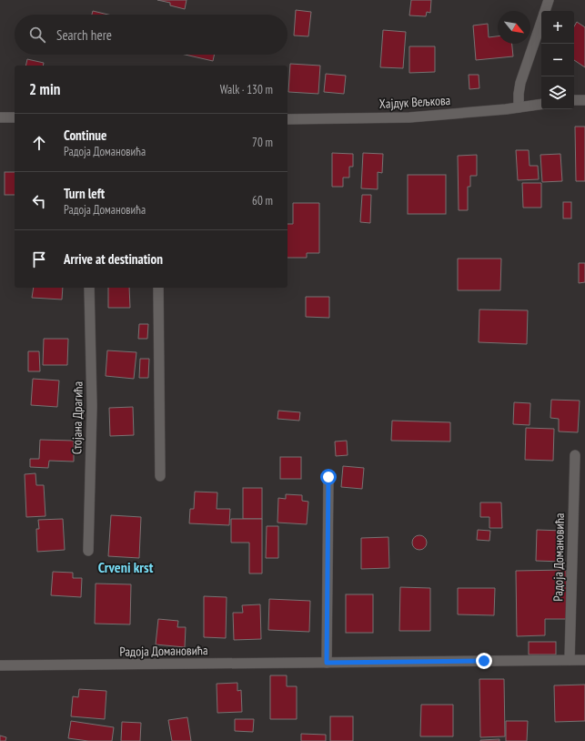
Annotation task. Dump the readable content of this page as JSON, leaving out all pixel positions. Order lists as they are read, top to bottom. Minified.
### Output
{"streets":{"street":["Хајдук Вељкова","Стојана Драгића","Радоја Домановића"]},"districts":["Crveni krst"],"north":"bottom right","page":{"map_buttons":["+","−"],"search":"Search here","heading":["2 min","Walk · 130 m"],"list":[["Continue","Радоја Домановића","70 m"],["Turn left","Радоја Домановића","60 m"],"Arrive at destination"]}}
